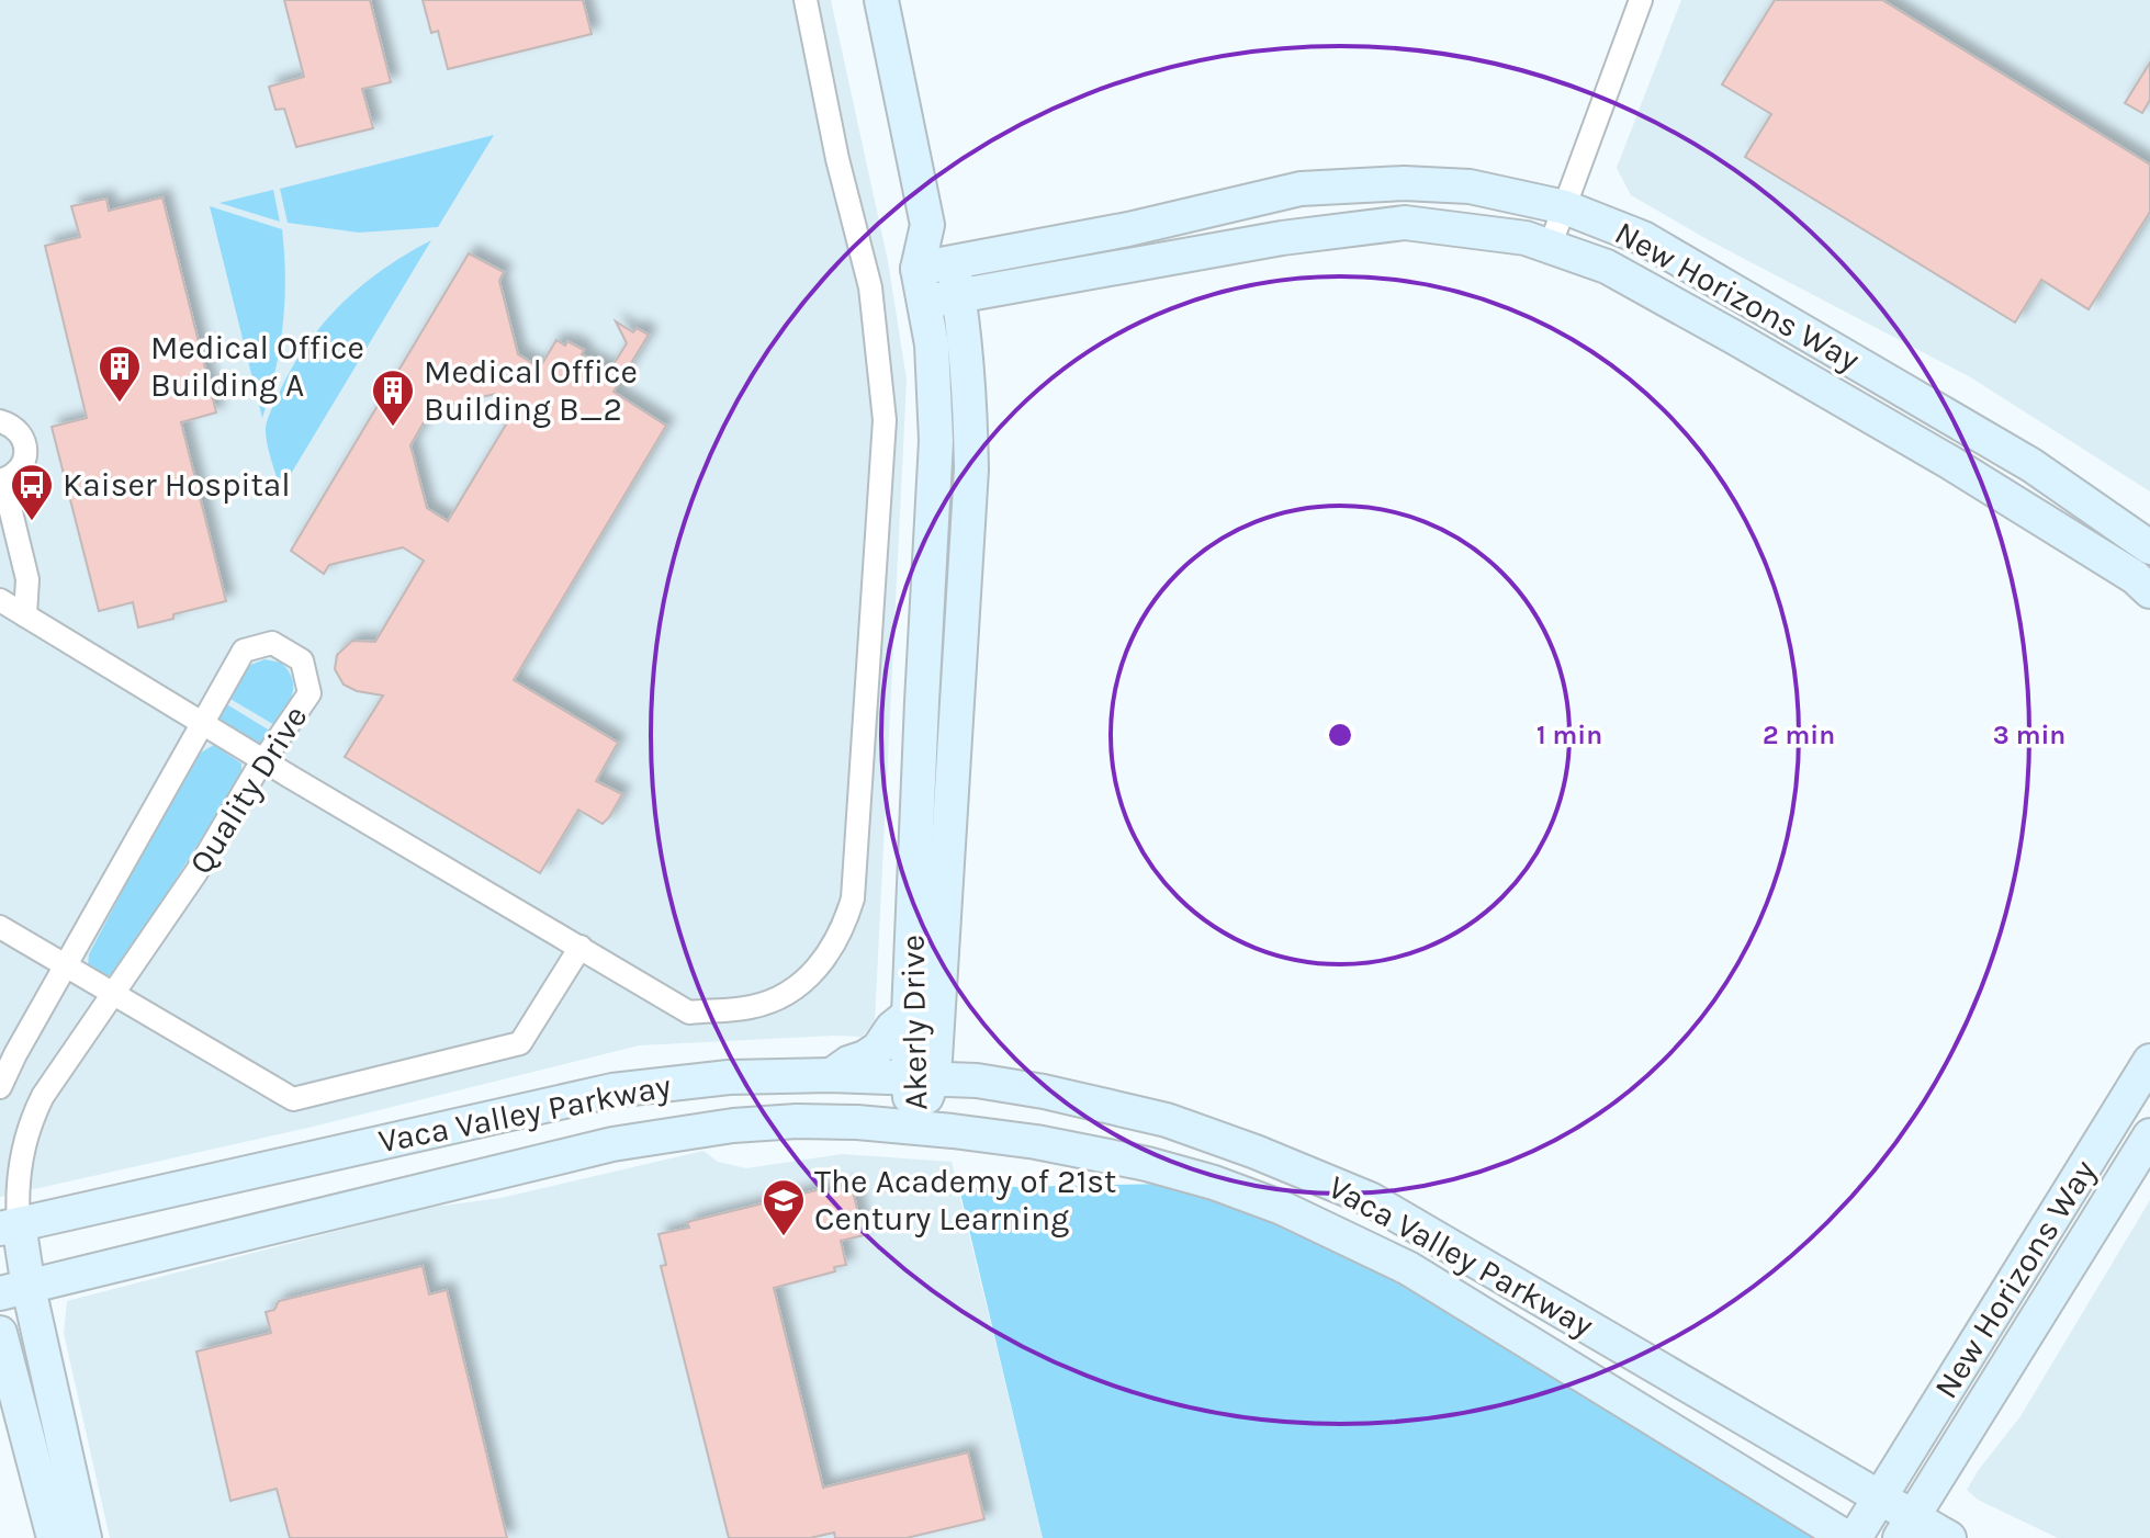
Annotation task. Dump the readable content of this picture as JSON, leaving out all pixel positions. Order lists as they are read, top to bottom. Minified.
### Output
{"streets":{"street":["New Horizons Way","Quality Drive","Akerly Drive","Vaca Valley Parkway"]},"crossings":[["New Horizons Way","Akerly Drive"],["New Horizons Way","Vaca Valley Parkway"],["Quality Drive","Vaca Valley Parkway"],["Akerly Drive","Vaca Valley Parkway"]],"places":{"building":["Medical Office Building A","Medical Office Building B_2"],"bus stop":["Kaiser Hospital"],"school or university":["The Academy of 21st Century Learning"]},"rings":["1 min","2 min","3 min"]}
